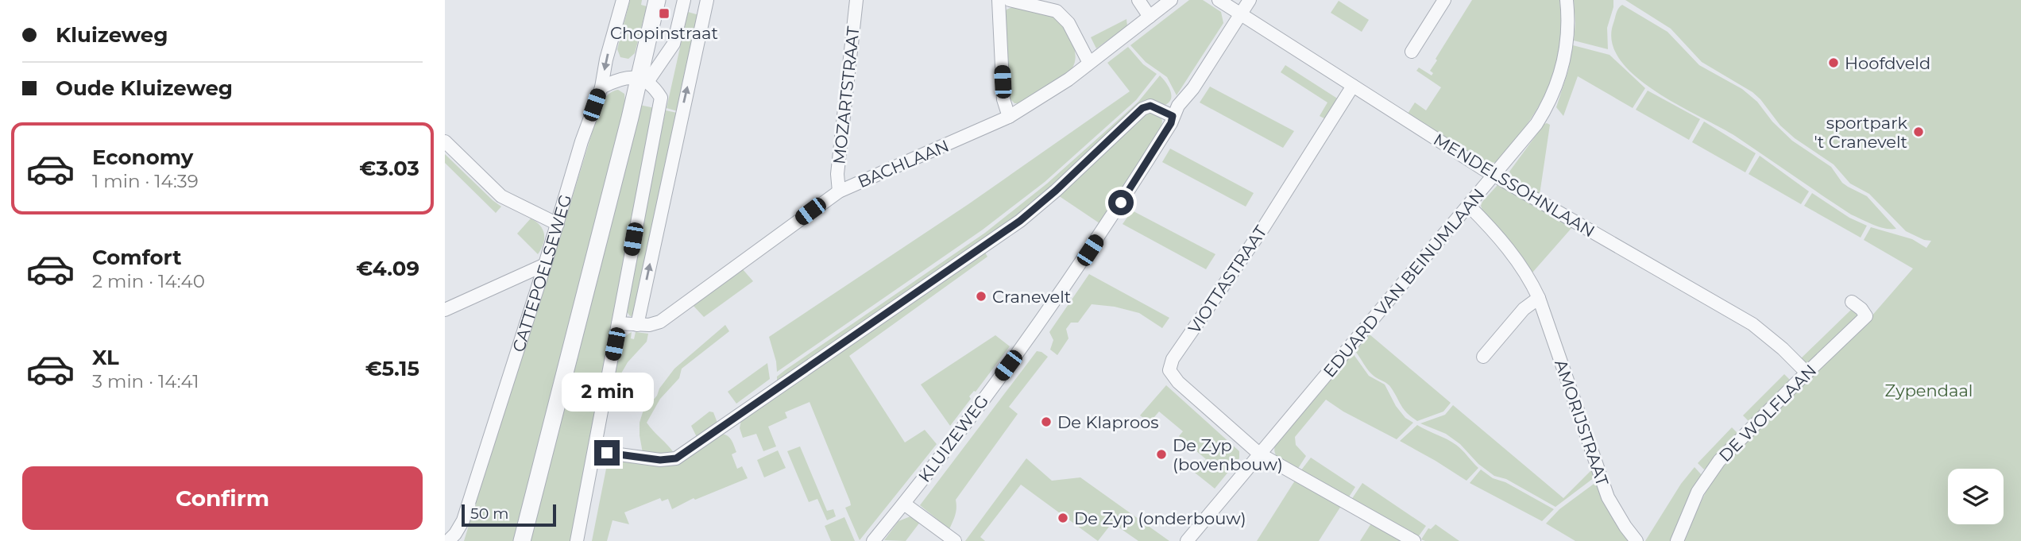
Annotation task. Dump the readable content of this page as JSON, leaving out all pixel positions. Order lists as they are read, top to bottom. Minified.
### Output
{"streets":{"street":["MOZARTSTRAAT","BACHLAAN","MENDELSSOHNLAAN","CATTEPOELSEWEG","VIOTTASTRAAT","EDUARD VAN BEINUMLAAN","DE WOLFLAAN","AMORIJSTRAAT","KLUIZEWEG"]},"crossings":[["MOZARTSTRAAT","BACHLAAN"],["MENDELSSOHNLAAN","VIOTTASTRAAT"],["MENDELSSOHNLAAN","EDUARD VAN BEINUMLAAN"],["MENDELSSOHNLAAN","DE WOLFLAAN"],["MENDELSSOHNLAAN","KLUIZEWEG"],["VIOTTASTRAAT","EDUARD VAN BEINUMLAAN"],["EDUARD VAN BEINUMLAAN","AMORIJSTRAAT"]],"parks":["Zypendaal"],"places":{"transit":["Chopinstraat"],"other":["Hoofdveld","sportpark 't Cranevelt","Cranevelt","De Klaproos","De Zyp (bovenbouw)","De Zyp (onderbouw)"]},"scale_bar":"50 m","page":{"banner":["Kluizeweg","Oude Kluizeweg"],"list":[{"name":"Economy","note":"1 min · 14:39","value":"€3.03"},{"name":"Comfort","note":"2 min · 14:40","value":"€4.09"},{"name":"XL","note":"3 min · 14:41","value":"€5.15"}],"bubble":"2 min","buttons":"Confirm","scale":"50 m"}}
